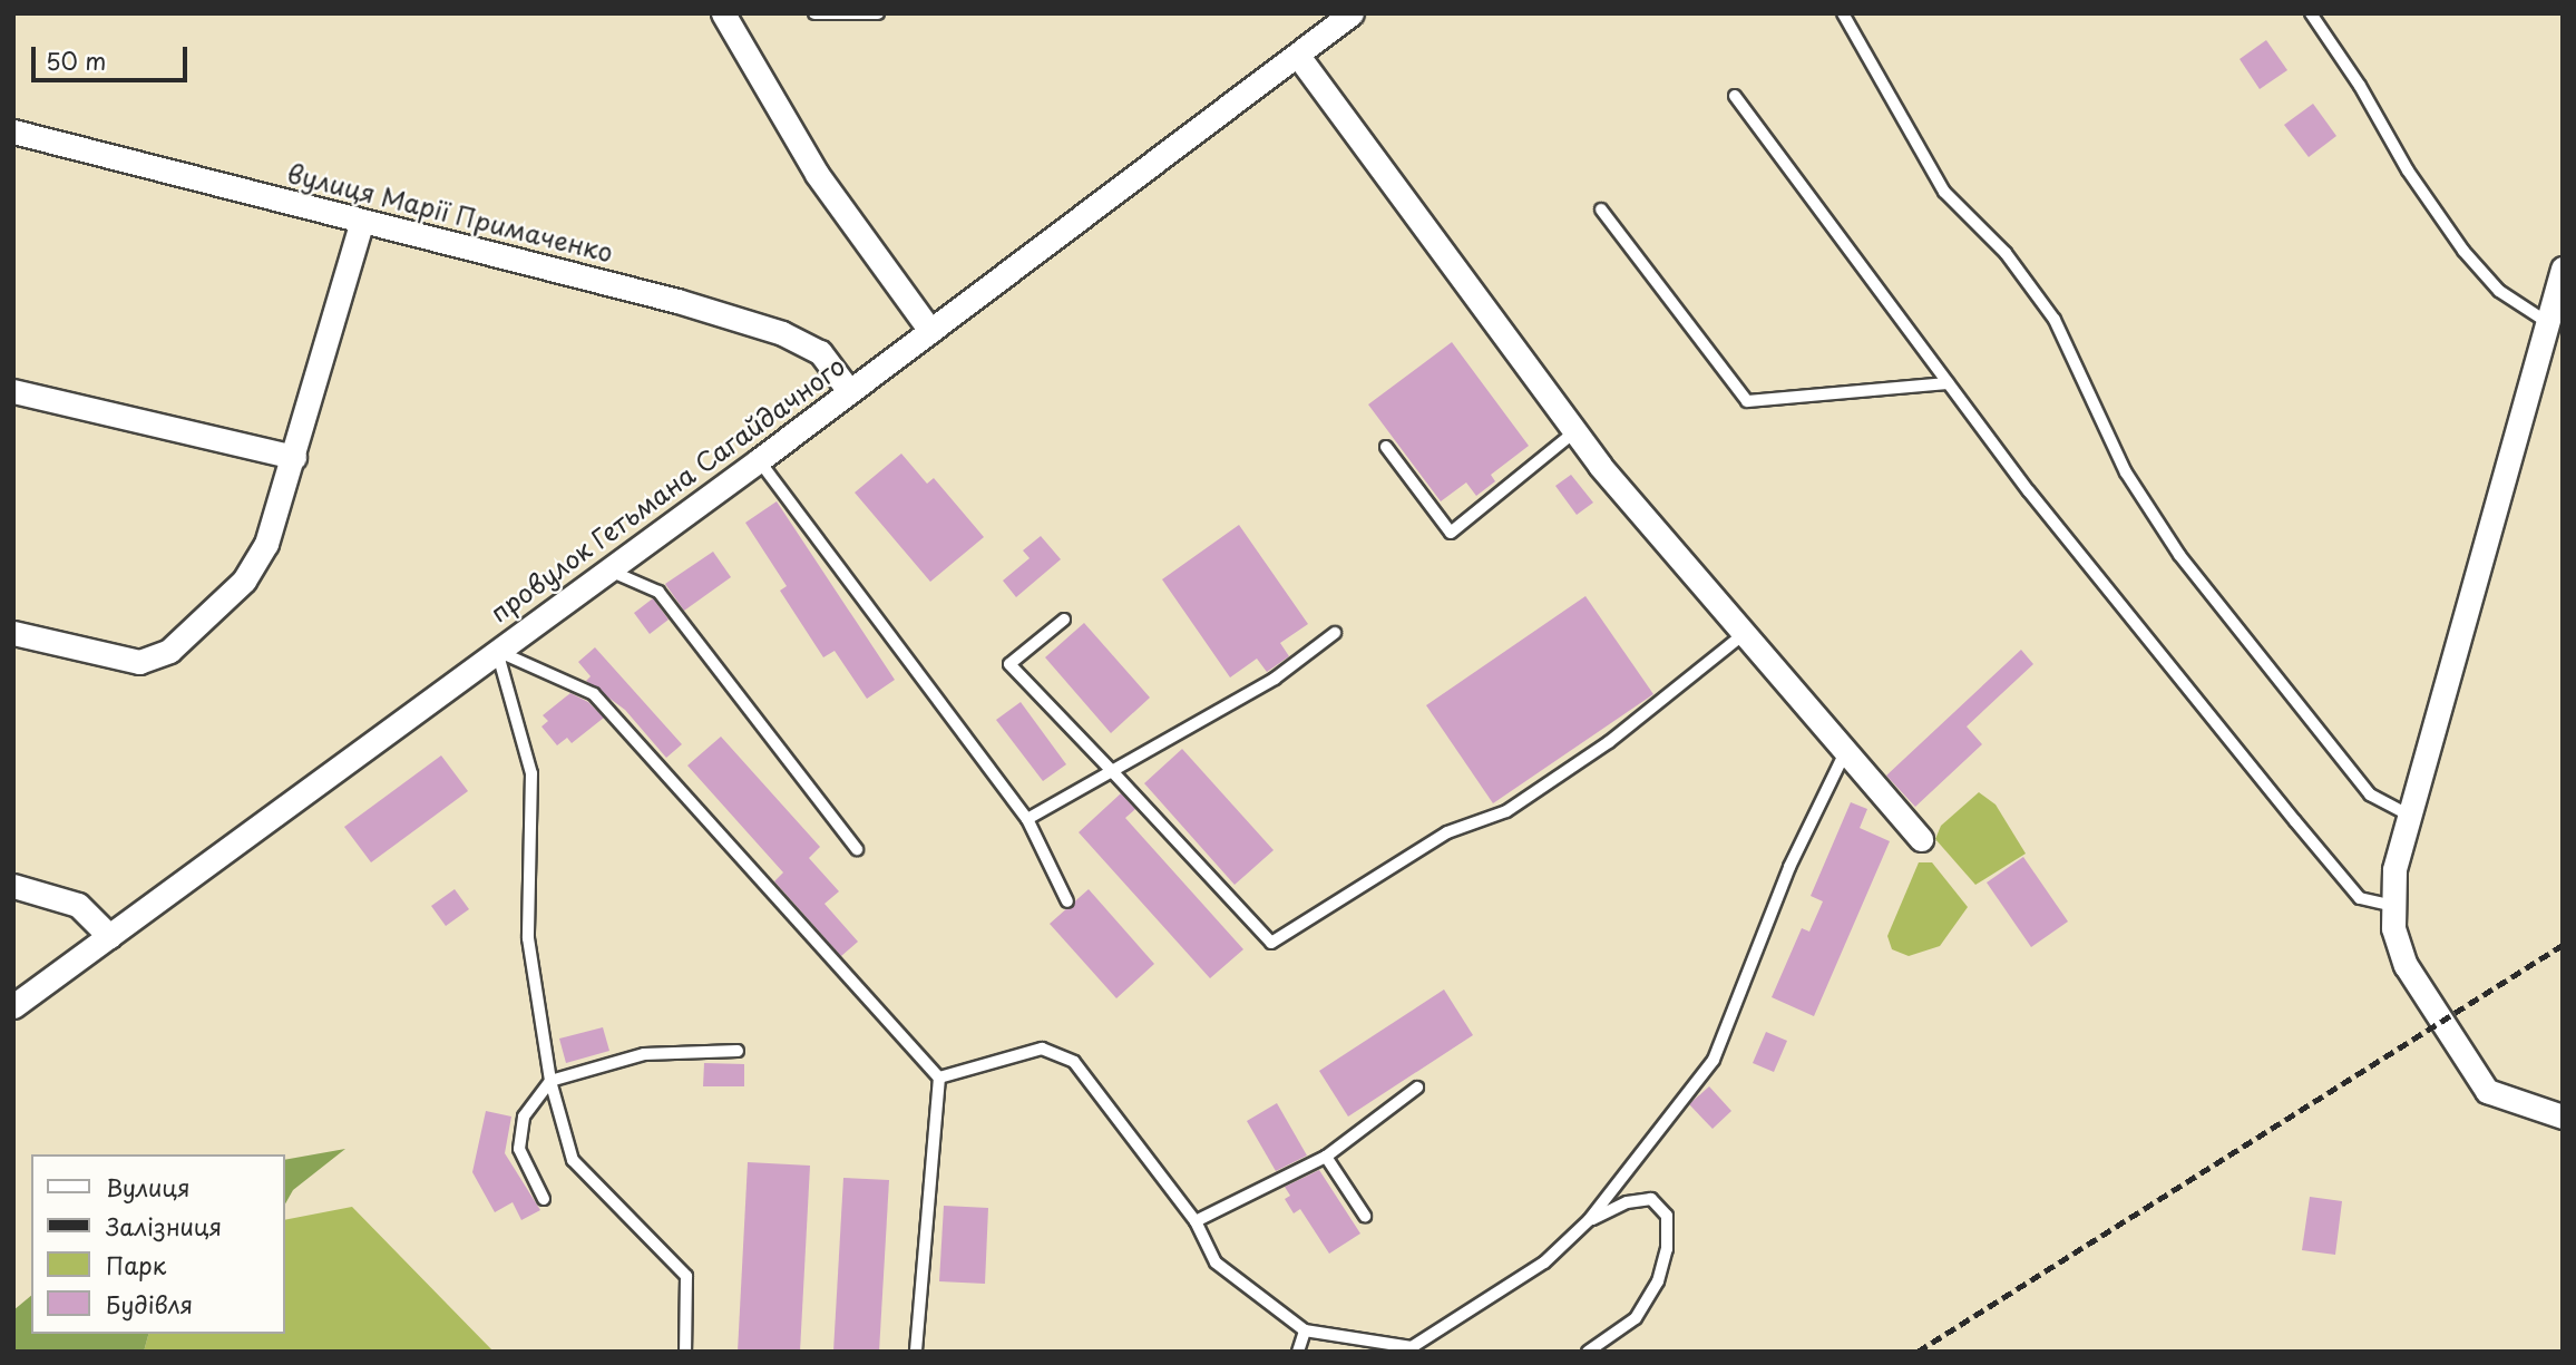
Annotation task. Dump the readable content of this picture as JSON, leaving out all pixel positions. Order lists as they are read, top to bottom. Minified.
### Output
{"streets":{"street":["вулиця Марії Примаченко","провулок Гетьмана Сагайдачного"]},"crossings":[["вулиця Марії Примаченко","провулок Гетьмана Сагайдачного"]],"legend":["Вулиця","Залізниця","Парк","Будівля"],"scale_bar":"50 m"}
